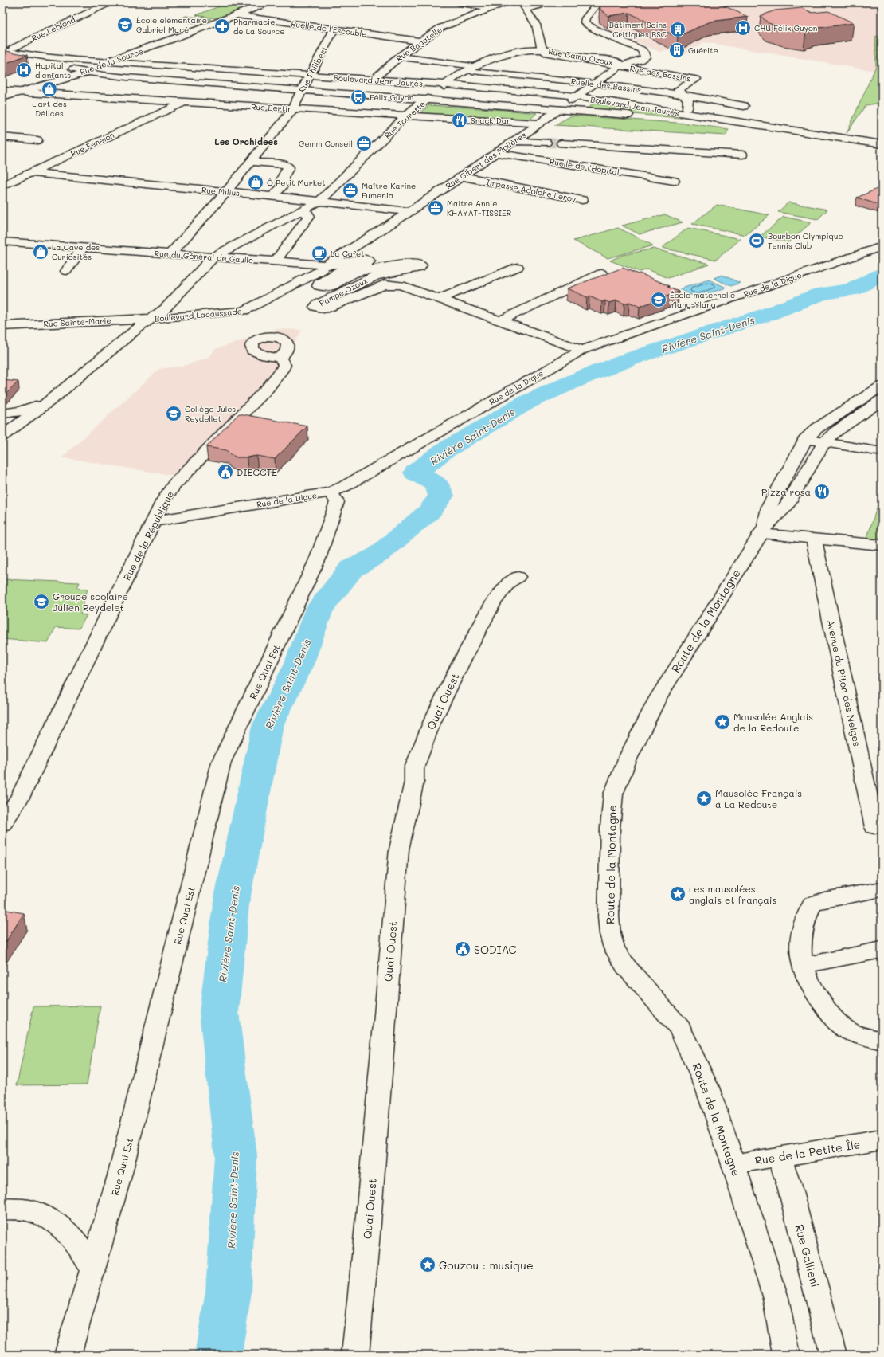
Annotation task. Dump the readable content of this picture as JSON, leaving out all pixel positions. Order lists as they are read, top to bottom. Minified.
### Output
{"streets":{"street":["Rue Leblond","Ruelle de l'Escouble","Rue Bagatelle","Rue Camp Ozoux","Rue de la Source","Rue Philibert","Rue des Bassins","Boulevard Jean Jaurès","Ruelle des Bassins","Rue Bertin","Rue Tourette","Rue Fénelon","Rue Gibert des Molières","Ruelle de l'Hopital","Impasse Adolphe Leroy","Rue Milius","Rue du Général de Gaulle","Rue de la Digue","Rampe Ozoux","Boulevard Lacaussade","Rue Sainte-Marie","Rue de la République","Route de la Montagne","Rue Quai Est","Avenue du Piton des Neiges","Quai Ouest","Rue de la Petite Île","Rue Gallieni"]},"crossings":[["Ruelle de l'Escouble","Rue Bagatelle"],["Ruelle de l'Escouble","Rue de la Source"],["Ruelle de l'Escouble","Rue Philibert"],["Rue Bagatelle","Boulevard Jean Jaurès"],["Rue Bagatelle","Ruelle des Bassins"],["Rue Camp Ozoux","Rue des Bassins"],["Rue Camp Ozoux","Rue Tourette"],["Rue Camp Ozoux","Rue Gibert des Molières"],["Rue de la Source","Boulevard Jean Jaurès"],["Rue de la Source","Rue Bertin"],["Rue Philibert","Boulevard Jean Jaurès"],["Rue Philibert","Rue Bertin"],["Rue Philibert","Rue Milius"],["Rue Philibert","Rue du Général de Gaulle"],["Rue des Bassins","Ruelle des Bassins"],["Rue des Bassins","Rue Gibert des Molières"],["Boulevard Jean Jaurès","Rue Tourette"],["Boulevard Jean Jaurès","Rue Gibert des Molières"],["Ruelle des Bassins","Rue Tourette"],["Ruelle des Bassins","Rue Gibert des Molières"],["Rue Bertin","Rue Tourette"],["Rue Bertin","Rue Fénelon"],["Rue Bertin","Rue Gibert des Molières"],["Rue Tourette","Rue Milius"],["Rue Tourette","Rue du Général de Gaulle"],["Rue Tourette","Boulevard Lacaussade"],["Rue Fénelon","Rue Milius"],["Rue Gibert des Molières","Ruelle de l'Hopital"],["Rue Gibert des Molières","Impasse Adolphe Leroy"],["Rue Gibert des Molières","Rue Milius"],["Rue Gibert des Molières","Rue du Général de Gaulle"],["Rue Gibert des Molières","Rampe Ozoux"],["Rue Gibert des Molières","Boulevard Lacaussade"],["Rue du Général de Gaulle","Rampe Ozoux"],["Rue du Général de Gaulle","Boulevard Lacaussade"],["Rue de la Digue","Rampe Ozoux"],["Rue de la Digue","Rue de la République"],["Rue de la Digue","Rue Quai Est"],["Rampe Ozoux","Boulevard Lacaussade"],["Boulevard Lacaussade","Rue Sainte-Marie"],["Route de la Montagne","Rue de la Petite Île"],["Rue de la Petite Île","Rue Gallieni"]],"districts":["Les Orchidees"],"water":["Rivière Saint-Denis"],"places":{"school or university":["École élémentaire Gabriel Macé","École maternelle Ylang-Ylang","Collège Jules Reydellet","Groupe scolaire Julien Reydelet"],"pharmacy":["Pharmacie de La Source"],"hospital":["CHU Félix Guyon","Hopital d'enfants"],"building":["Bâtiment Soins Critiques BSC","Guérite"],"shop":["L'art des Délices","Ô Petit Market","La Cave des Curiosités"],"bus stop":["Félix Guyon"],"restaurant":["Snack Dan","Pizza rosa"],"office":["Gemm Conseil","Maître Karine Fumenia","Maitre Annie KHAYAT-TISSIER"],"sports":["Bourbon Olympique Tennis Club"],"cafe":["La Cafet"],"public building":["DIECCTE","SODIAC"],"place":["Mausolée Anglais de la Redoute","Mausolée Français à La Redoute","Les mausolées anglais et français","Gouzou : musique"]}}
